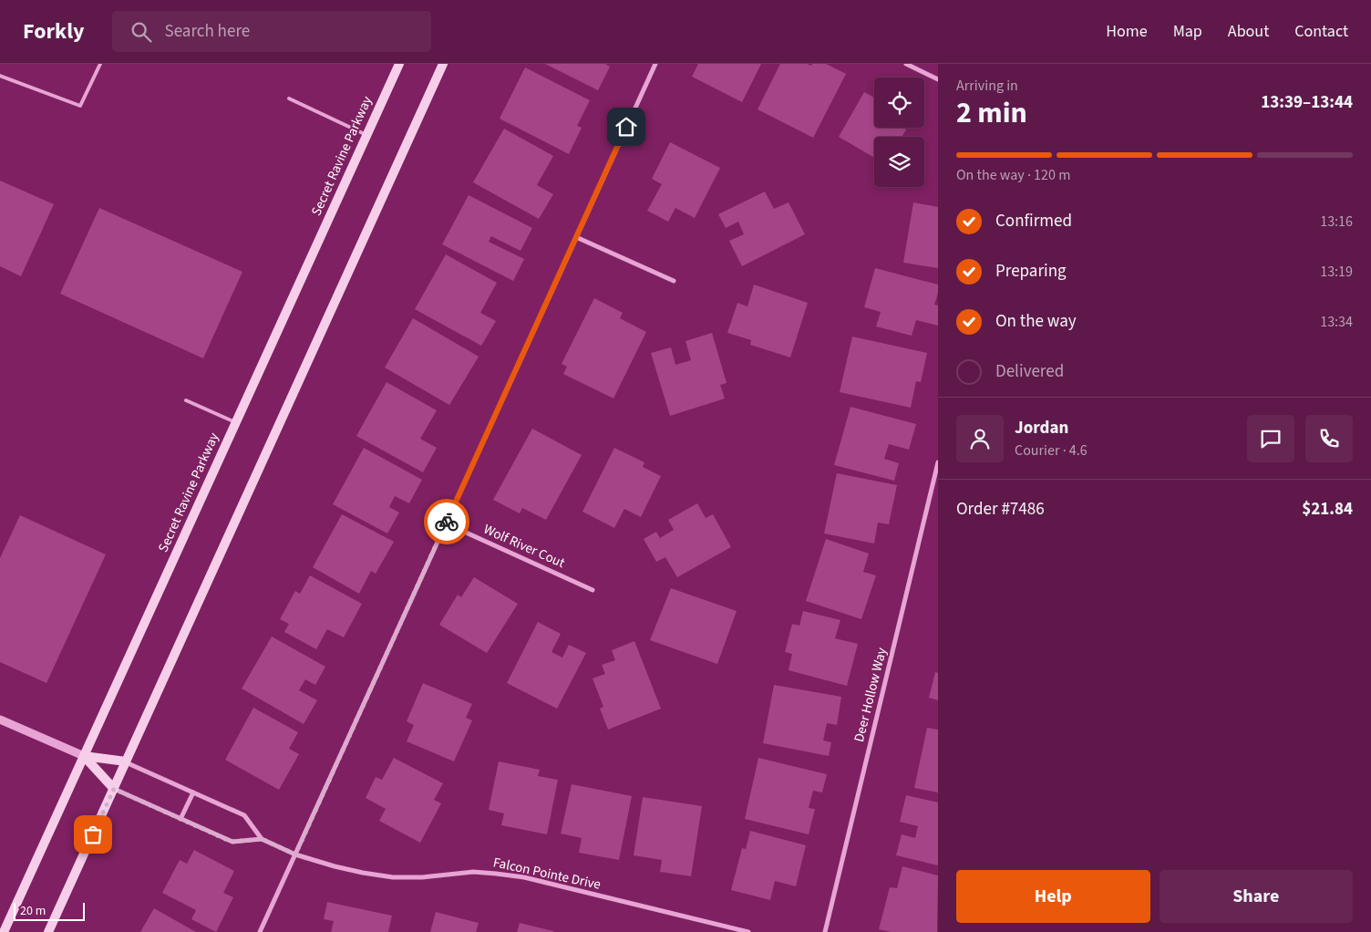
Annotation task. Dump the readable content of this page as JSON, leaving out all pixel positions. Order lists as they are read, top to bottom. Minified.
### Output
{"streets":{"main road":["Secret Ravine Parkway"],"street":["Wolf River Cout","Deer Hollow Way","Falcon Pointe Drive"]},"scale_bar":"20 m","page":{"header":"Forkly","search":"Search here","nav":["Home","Map","About","Contact"],"heading":["2 min","Arriving in","13:39–13:44"],"panel":["Jordan","Courier · 4.6","Order #7486","$21.84"],"bar":"On the way · 120 m","list":[["Confirmed","13:16"],["Preparing","13:19"],["On the way","13:34"],"Delivered"],"buttons":["Help","Share"],"scale":"20 m"}}
